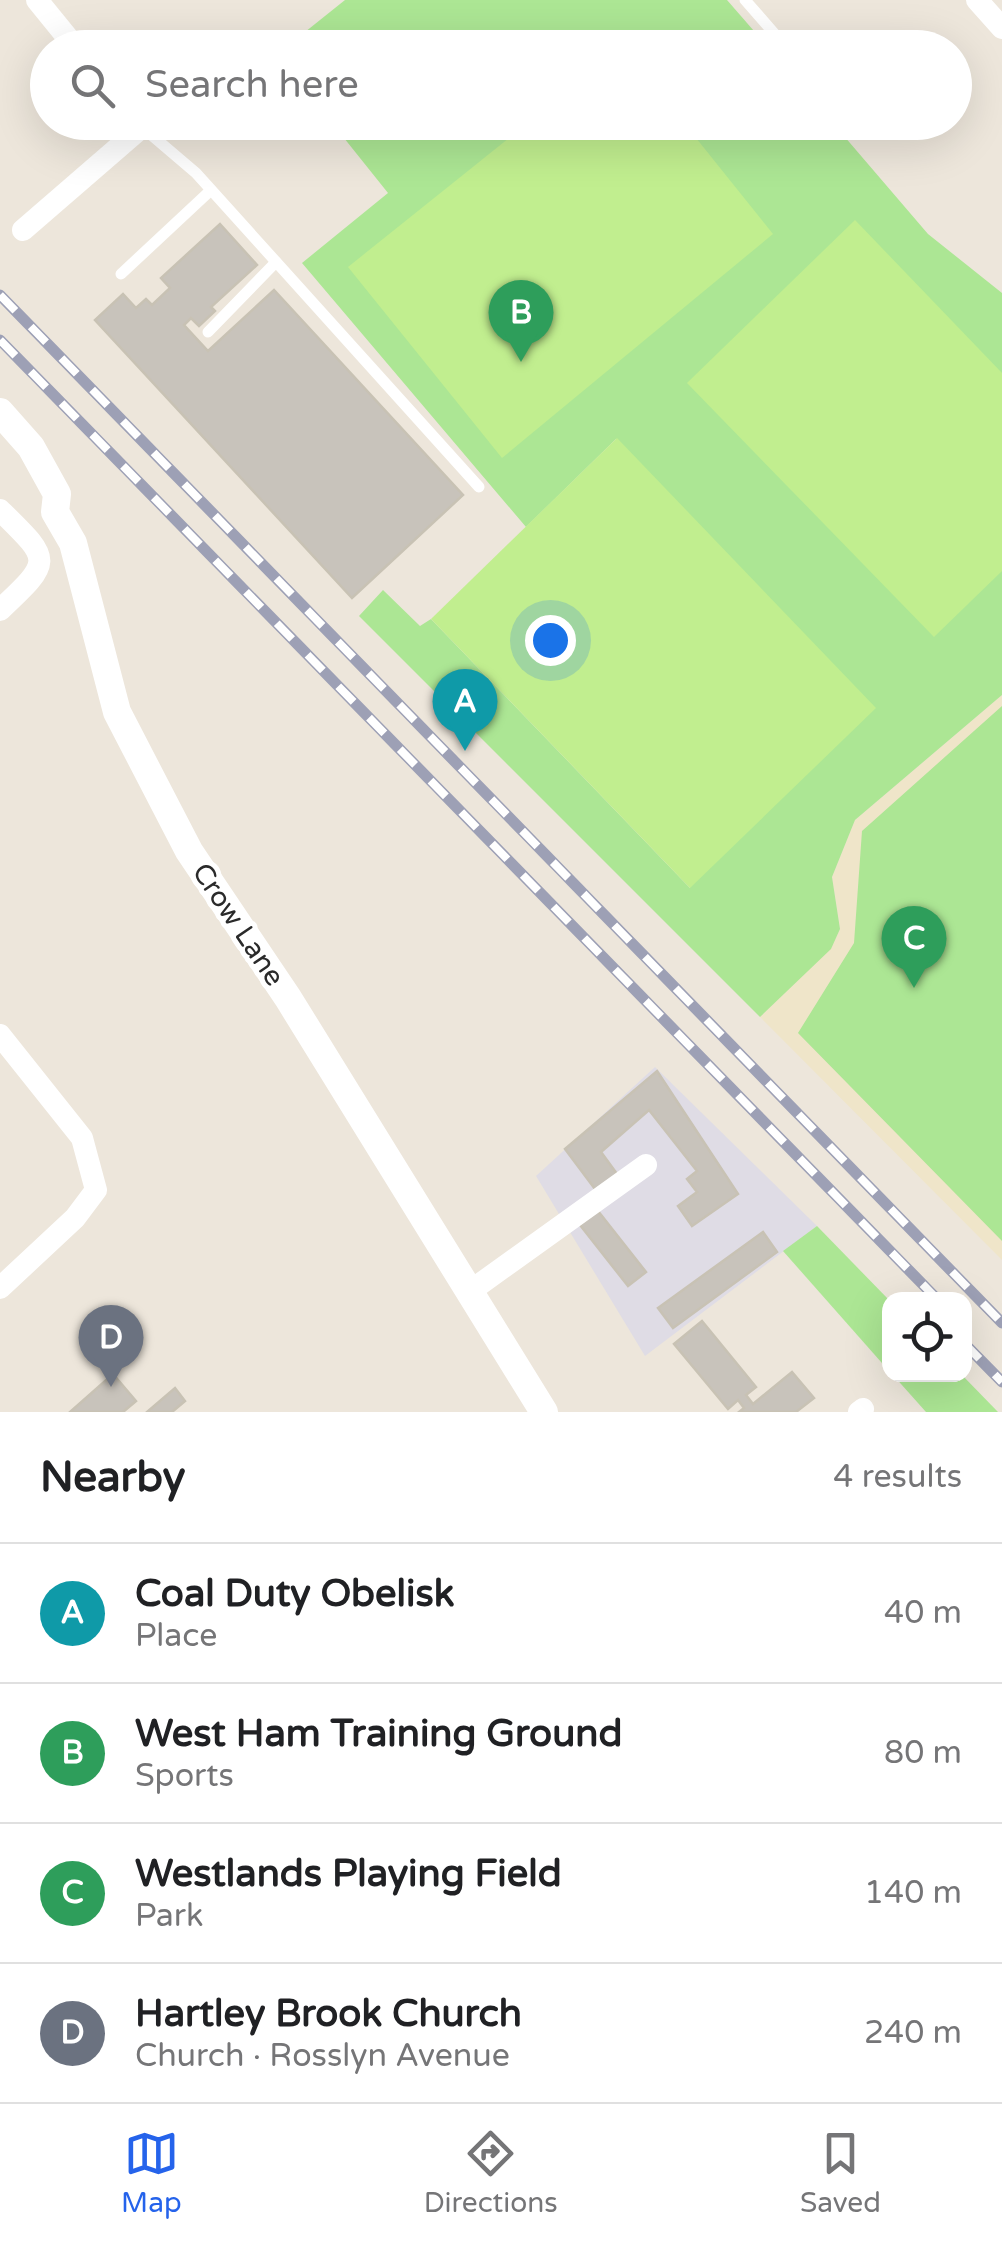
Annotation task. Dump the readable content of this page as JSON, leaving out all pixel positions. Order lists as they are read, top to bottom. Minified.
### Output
{"streets":{"street":["Crow Lane"]},"page":{"search":"Search here","pins":["B","A","C","D"],"heading":["Nearby","4 results"],"list":[{"mark":"A","name":"Coal Duty Obelisk","note":"Place","value":"40 m"},{"mark":"B","name":"West Ham Training Ground","note":"Sports","value":"80 m"},{"mark":"C","name":"Westlands Playing Field","note":"Park","value":"140 m"},{"mark":"D","name":"Hartley Brook Church","note":"Church · Rosslyn Avenue","value":"240 m"}],"nav":["Map","Directions","Saved"]}}
